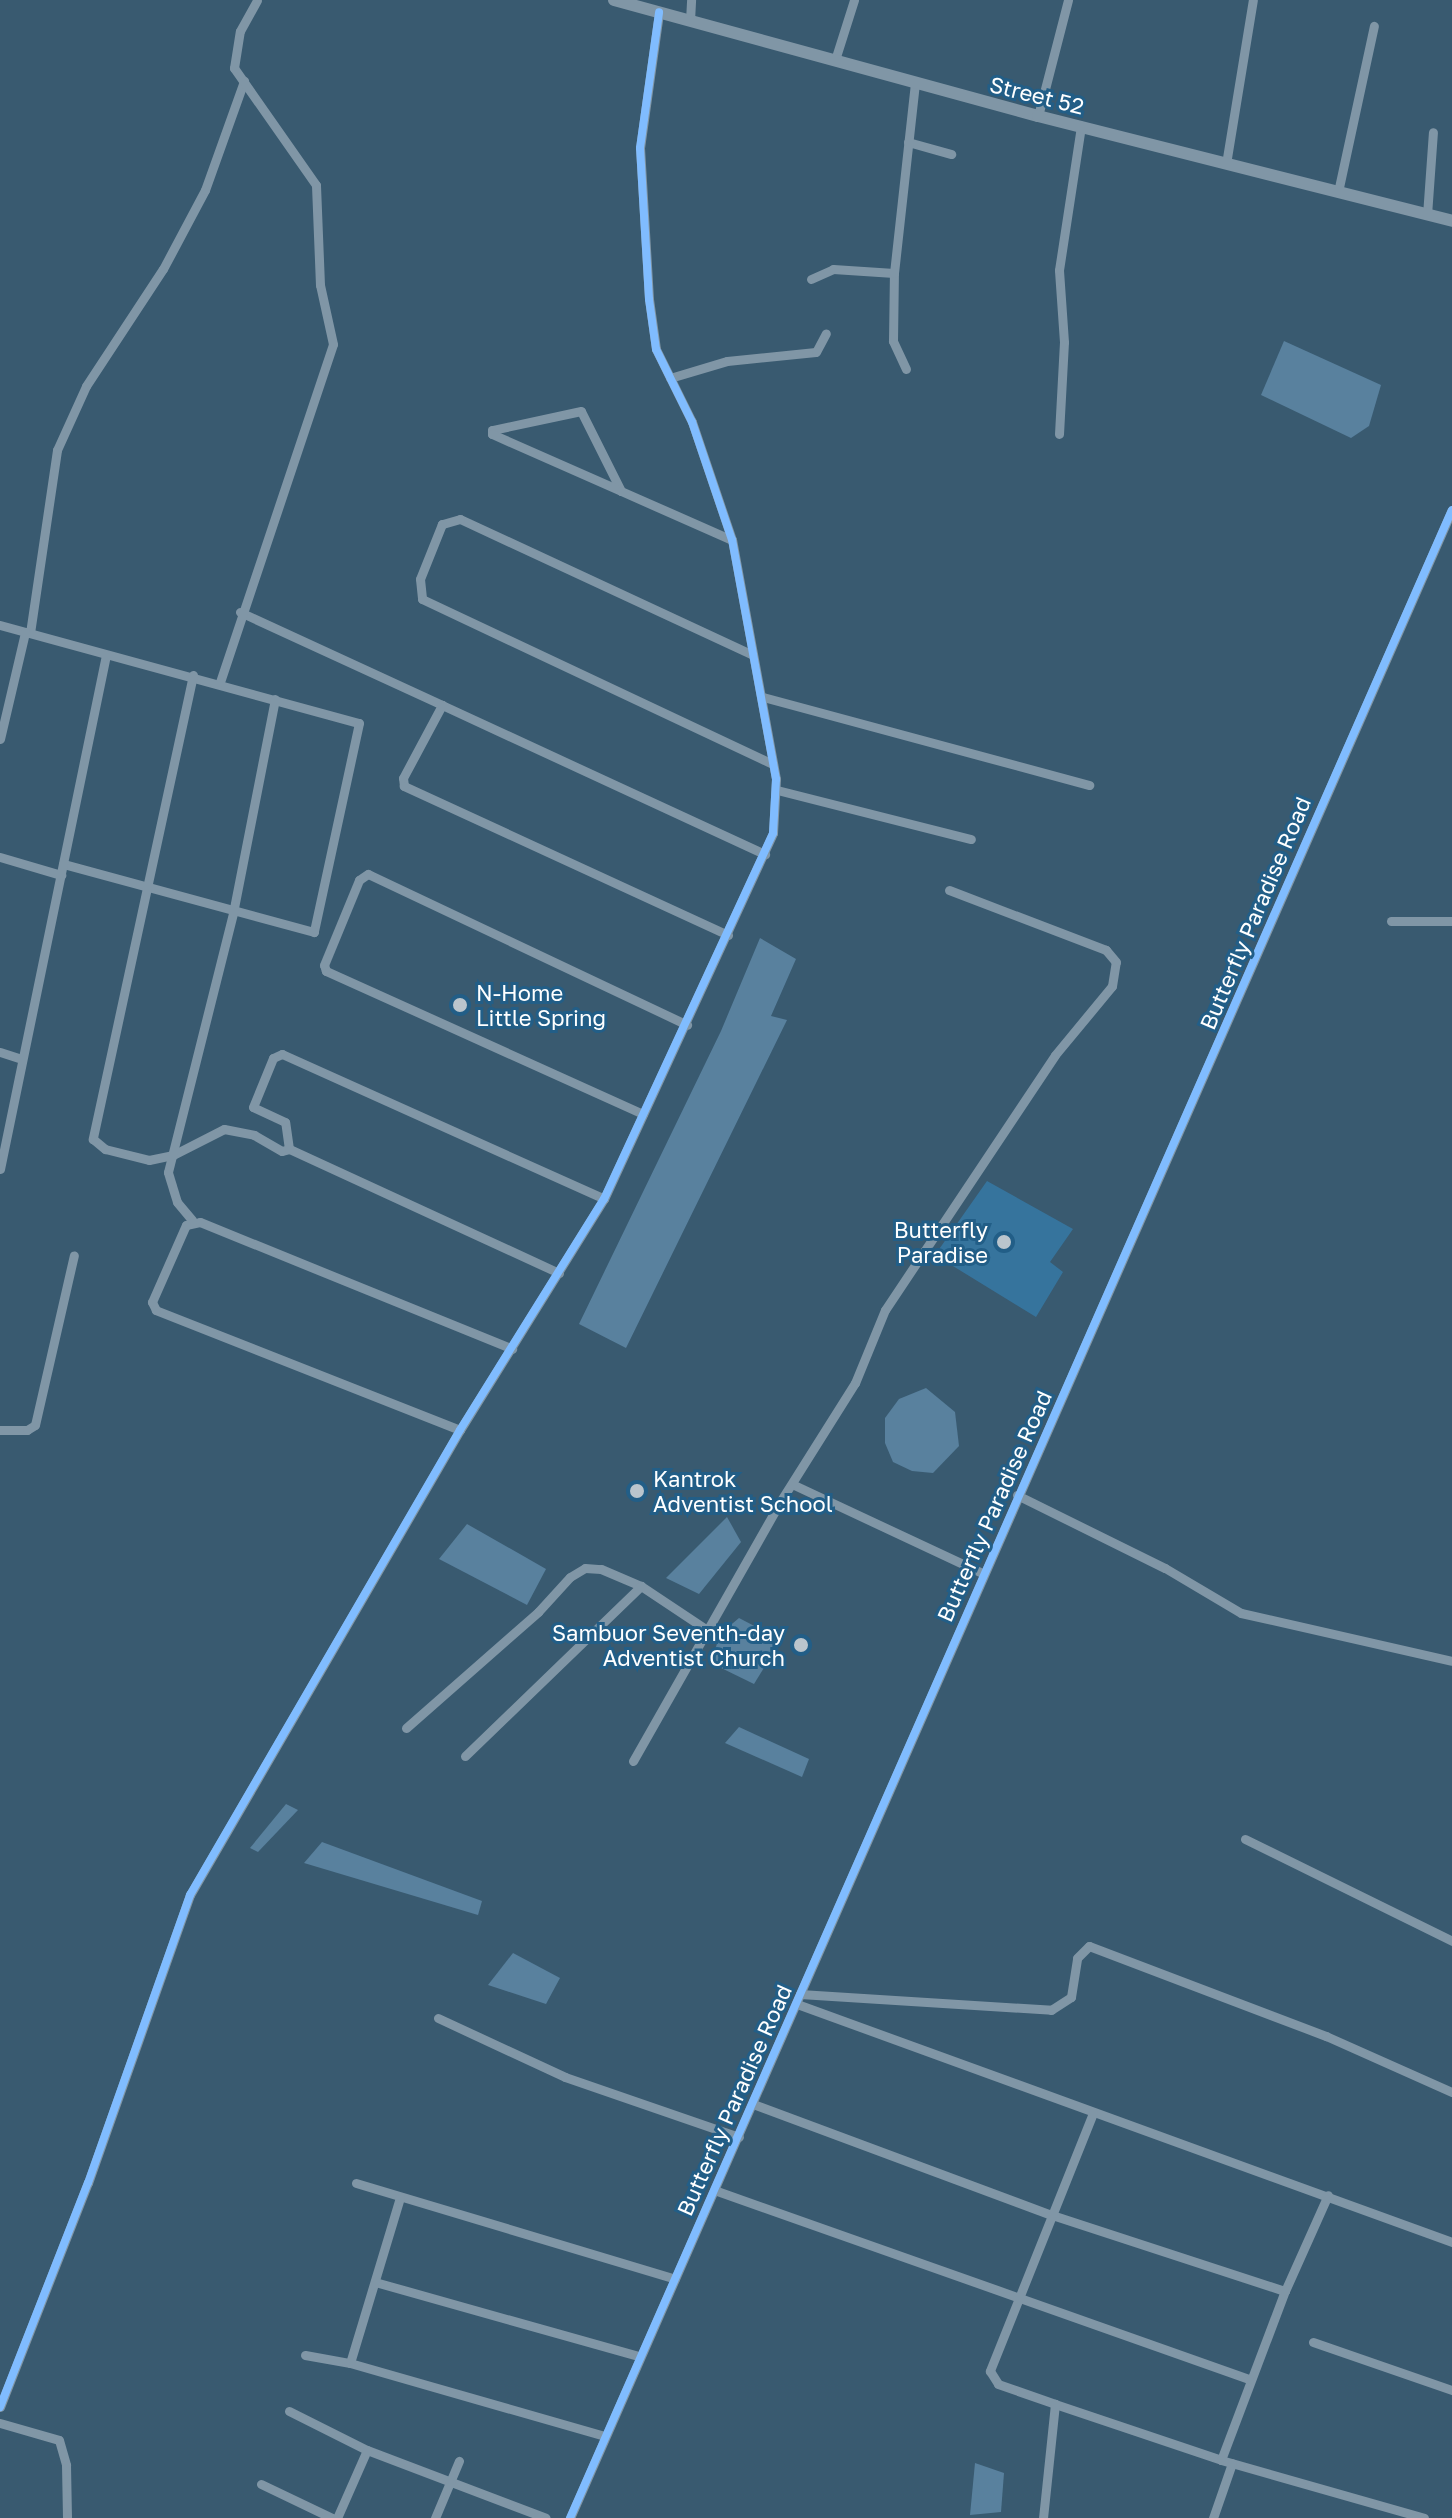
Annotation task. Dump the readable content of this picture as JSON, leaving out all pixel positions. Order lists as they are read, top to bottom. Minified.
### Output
{"streets":{"street":["Street 52","Butterfly Paradise Road"]},"places":["N-Home Little Spring","Butterfly Paradise","Kantrok Adventist School","Sambuor Seventh-day Adventist Church"]}
